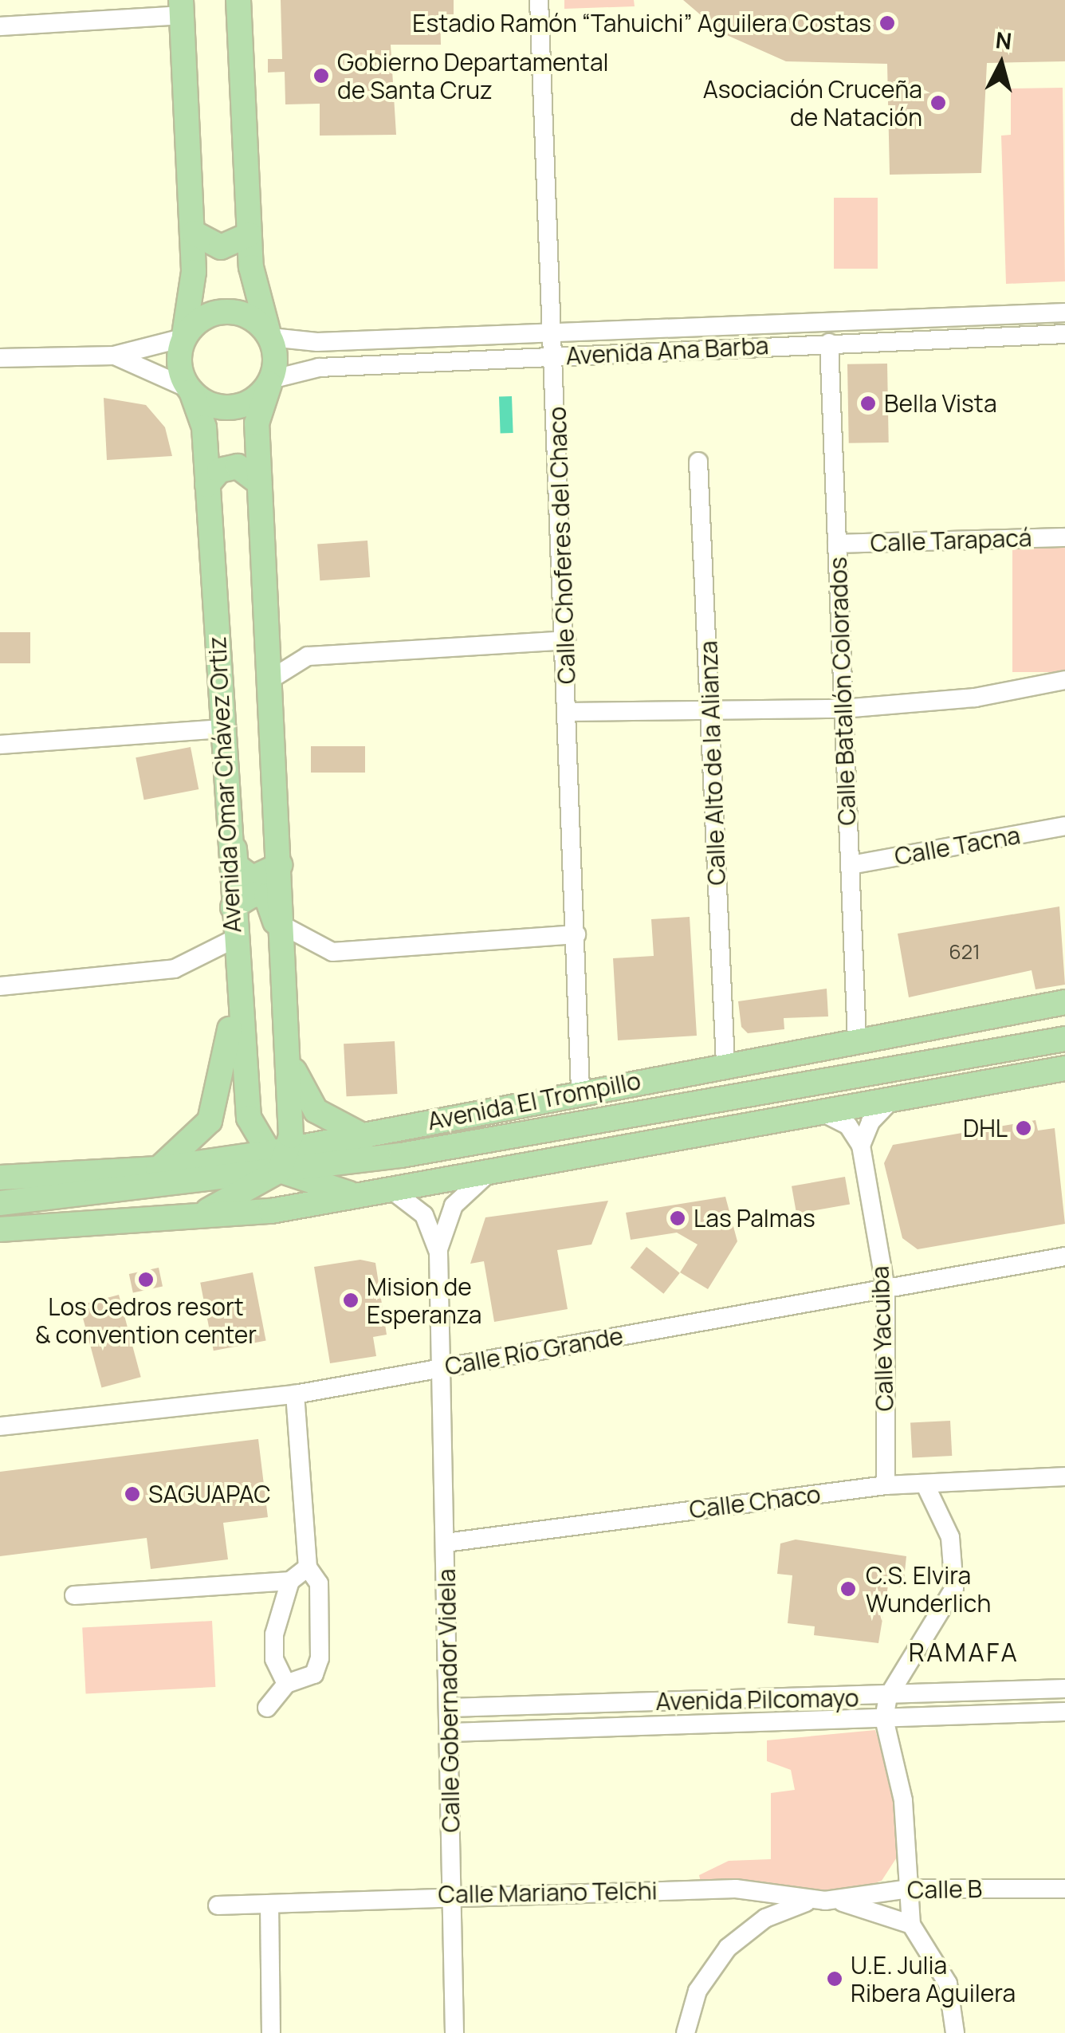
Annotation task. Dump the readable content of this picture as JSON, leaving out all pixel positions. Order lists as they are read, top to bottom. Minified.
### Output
{"streets":{"main road":["Avenida Omar Chávez Ortiz","Avenida El Trompillo"],"street":["Avenida Ana Barba","Calle Tarapacá","Calle Choferes del Chaco","Calle Batallón Colorados","Calle Alto de la Alianza","Calle Tacna","Calle Yacuiba","Calle Río Grande","Calle Chaco","Avenida Pilcomayo","Calle Gobernador Videla","Calle B","Calle Mariano Telchi"]},"crossings":[["Avenida Ana Barba","Calle Choferes del Chaco"],["Avenida Ana Barba","Calle Batallón Colorados"],["Avenida Ana Barba","Avenida Omar Chávez Ortiz"],["Calle Tarapacá","Calle Batallón Colorados"],["Calle Choferes del Chaco","Avenida El Trompillo"],["Calle Batallón Colorados","Calle Tacna"],["Calle Batallón Colorados","Avenida El Trompillo"],["Calle Alto de la Alianza","Avenida El Trompillo"],["Avenida Omar Chávez Ortiz","Avenida El Trompillo"],["Calle Yacuiba","Calle Río Grande"],["Calle Yacuiba","Calle Chaco"],["Calle Río Grande","Calle Gobernador Videla"],["Calle Chaco","Calle Gobernador Videla"],["Avenida Pilcomayo","Calle Gobernador Videla"],["Calle Gobernador Videla","Calle Mariano Telchi"],["Calle B","Calle Mariano Telchi"]],"districts":["RAMAFA"],"places":["Estadio Ramón “Tahuichi” Aguilera Costas","Gobierno Departamental de Santa Cruz","Asociación Cruceña de Natación","Bella Vista","DHL","Las Palmas","Los Cedros resort & convention center","Mision de Esperanza","SAGUAPAC","C.S. Elvira Wunderlich","U.E. Julia Ribera Aguilera"],"house_numbers":["621"],"north":"top"}
